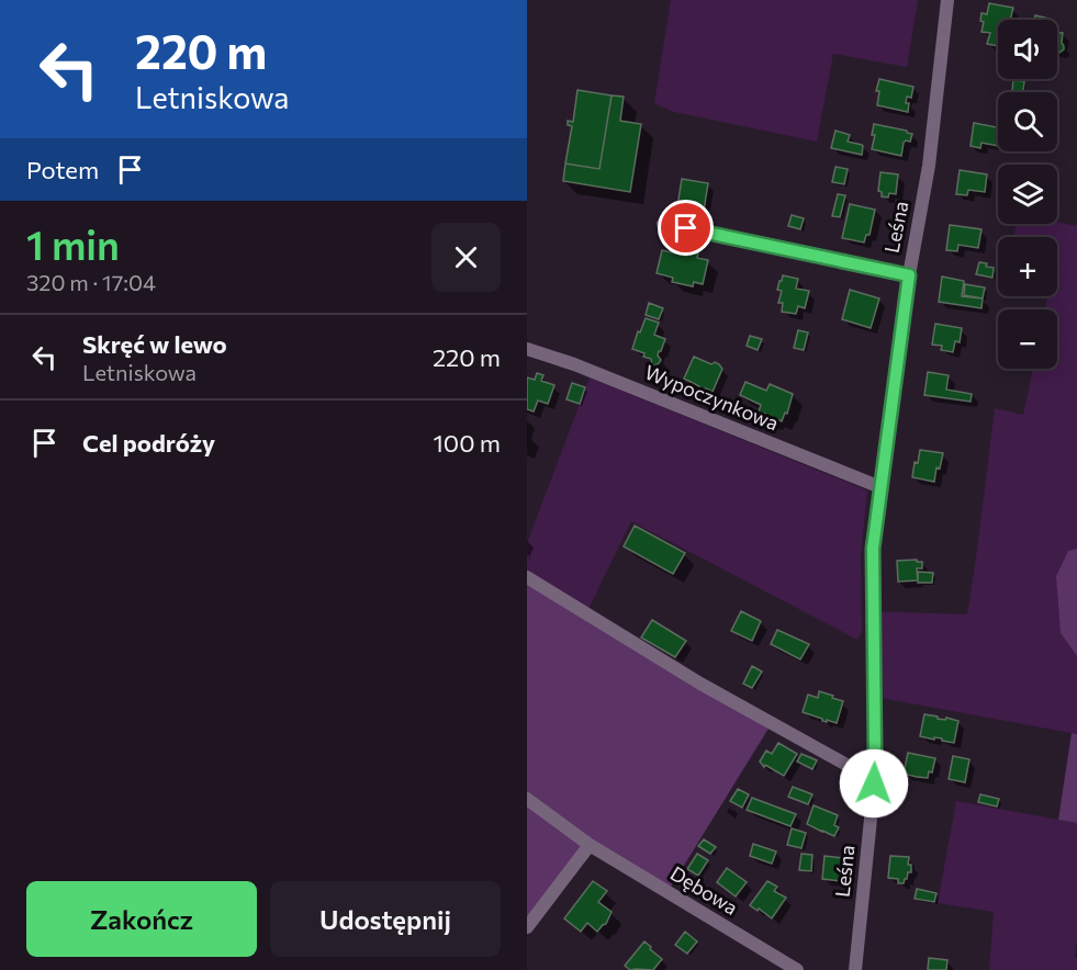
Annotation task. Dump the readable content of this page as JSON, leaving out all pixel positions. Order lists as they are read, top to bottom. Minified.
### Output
{"streets":{"street":["Leśna","Wypoczynkowa","Dębowa"]},"crossings":[["Leśna","Wypoczynkowa"]],"page":{"turn":["220 m","Letniskowa"],"map_buttons":["+","−"],"then":"Potem","heading":["1 min","320 m · 17:04"],"list":[{"name":"Skręć w lewo","note":"Letniskowa","value":"220 m"},{"name":"Cel podróży","value":"100 m"}],"buttons":["Zakończ","Udostępnij"]}}
